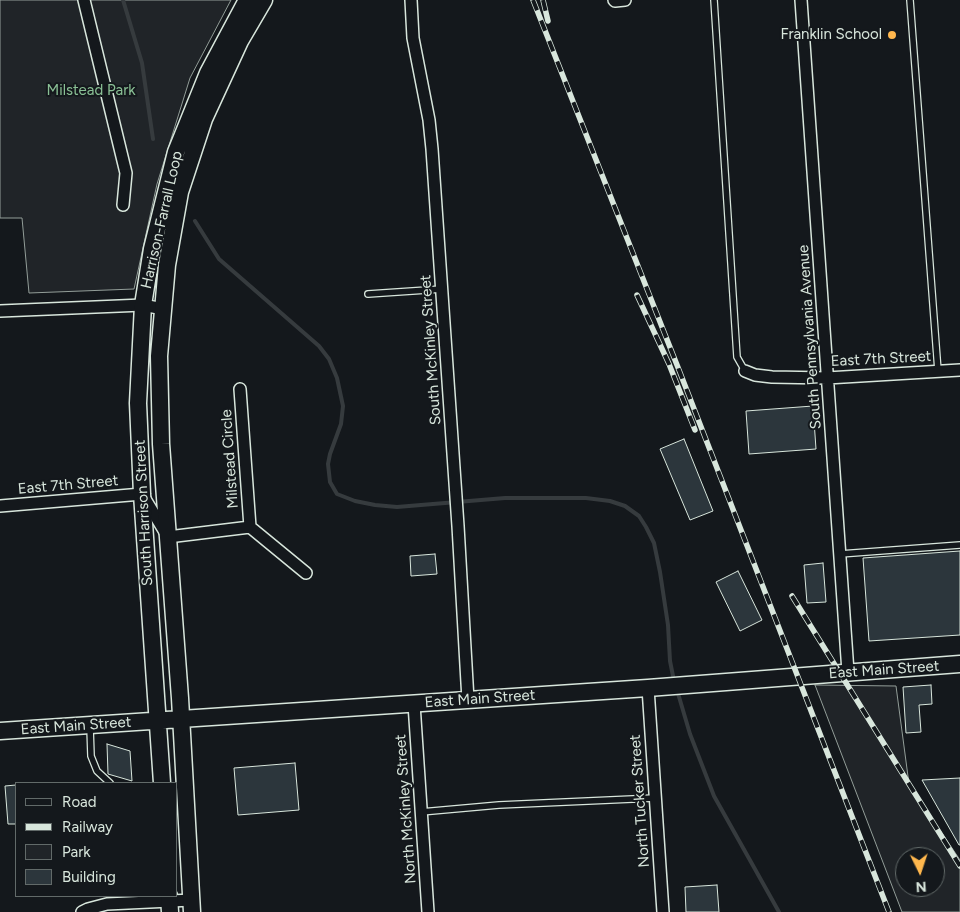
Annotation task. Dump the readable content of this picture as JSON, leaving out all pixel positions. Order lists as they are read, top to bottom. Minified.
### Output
{"streets":{"main road":["Harrison-Farrall Loop","South Harrison Street","East Main Street"],"street":["South Pennsylvania Avenue","South McKinley Street","East 7th Street","Milstead Circle","North Tucker Street","North McKinley Street"]},"crossings":[["Harrison-Farrall Loop","South Harrison Street"],["South Pennsylvania Avenue","East 7th Street"],["South Pennsylvania Avenue","East Main Street"],["South McKinley Street","East Main Street"],["East 7th Street","South Harrison Street"],["South Harrison Street","East Main Street"],["East Main Street","North Tucker Street"],["East Main Street","North McKinley Street"]],"parks":["Milstead Park"],"places":["Franklin School"],"legend":["Road","Railway","Park","Building"],"north":"bottom"}
